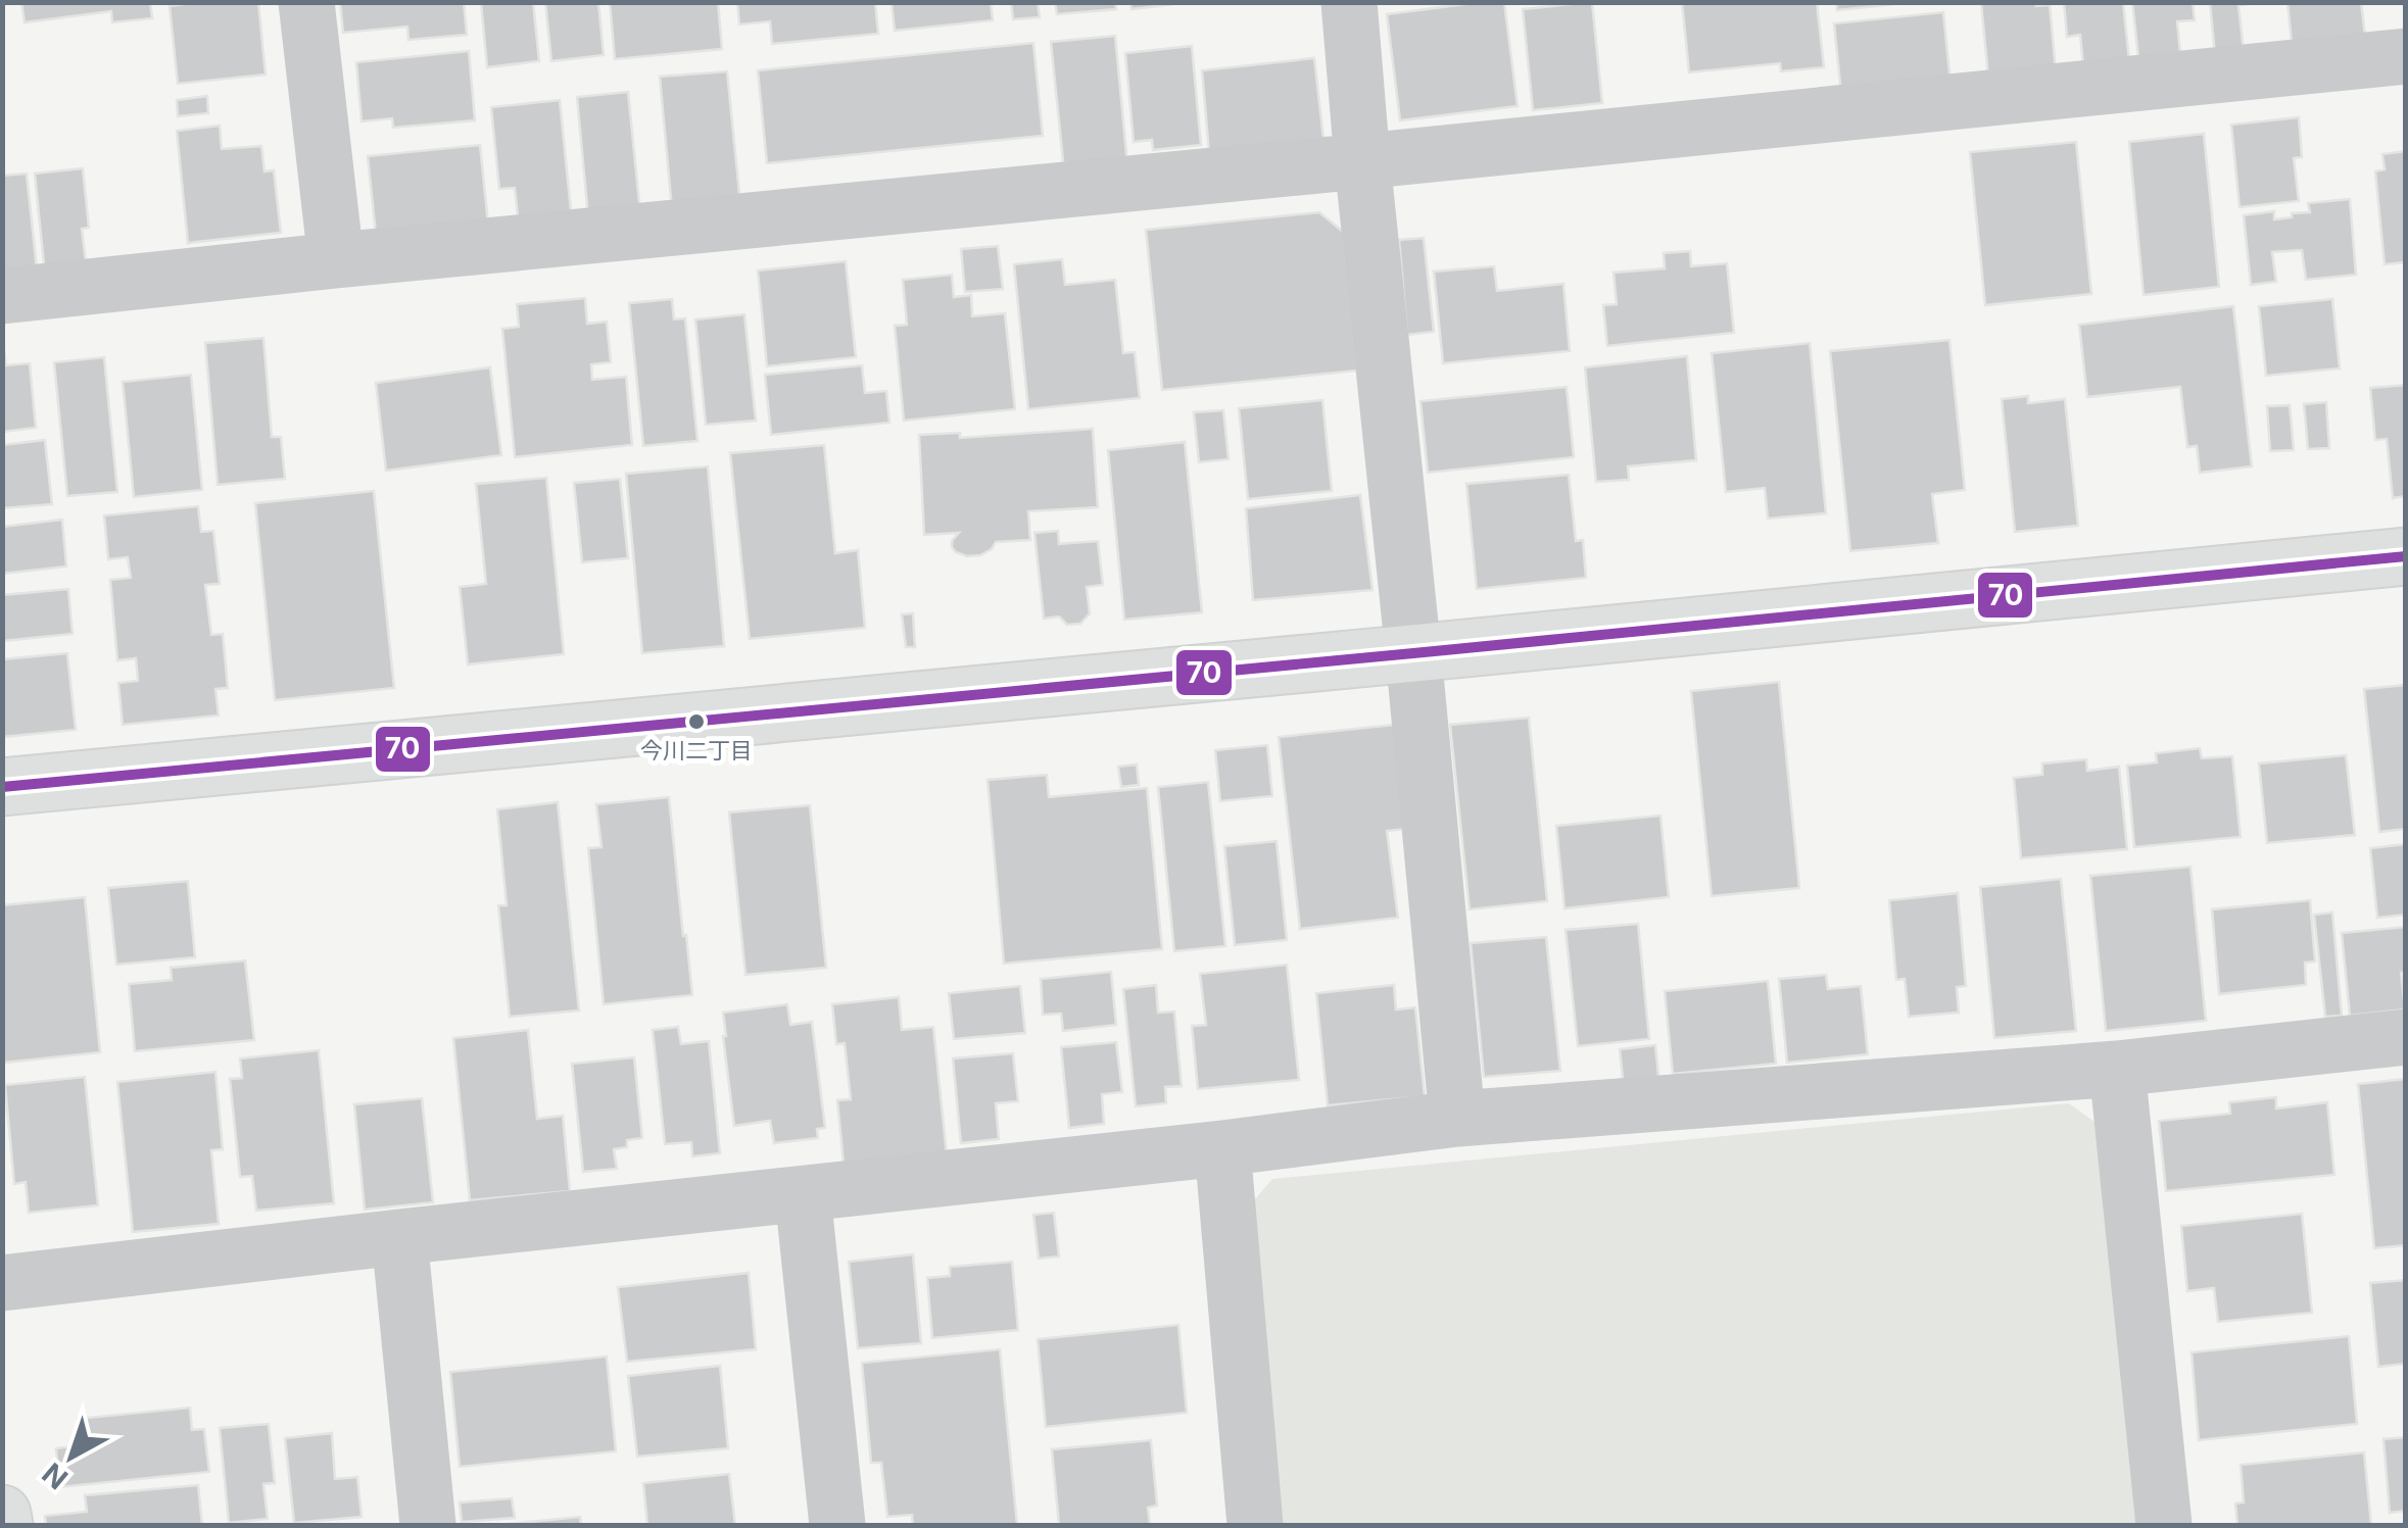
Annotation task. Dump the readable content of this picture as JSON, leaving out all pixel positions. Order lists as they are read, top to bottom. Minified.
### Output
{"places":["今川二丁目"],"lines":["transit line 70"],"north":"bottom left"}
